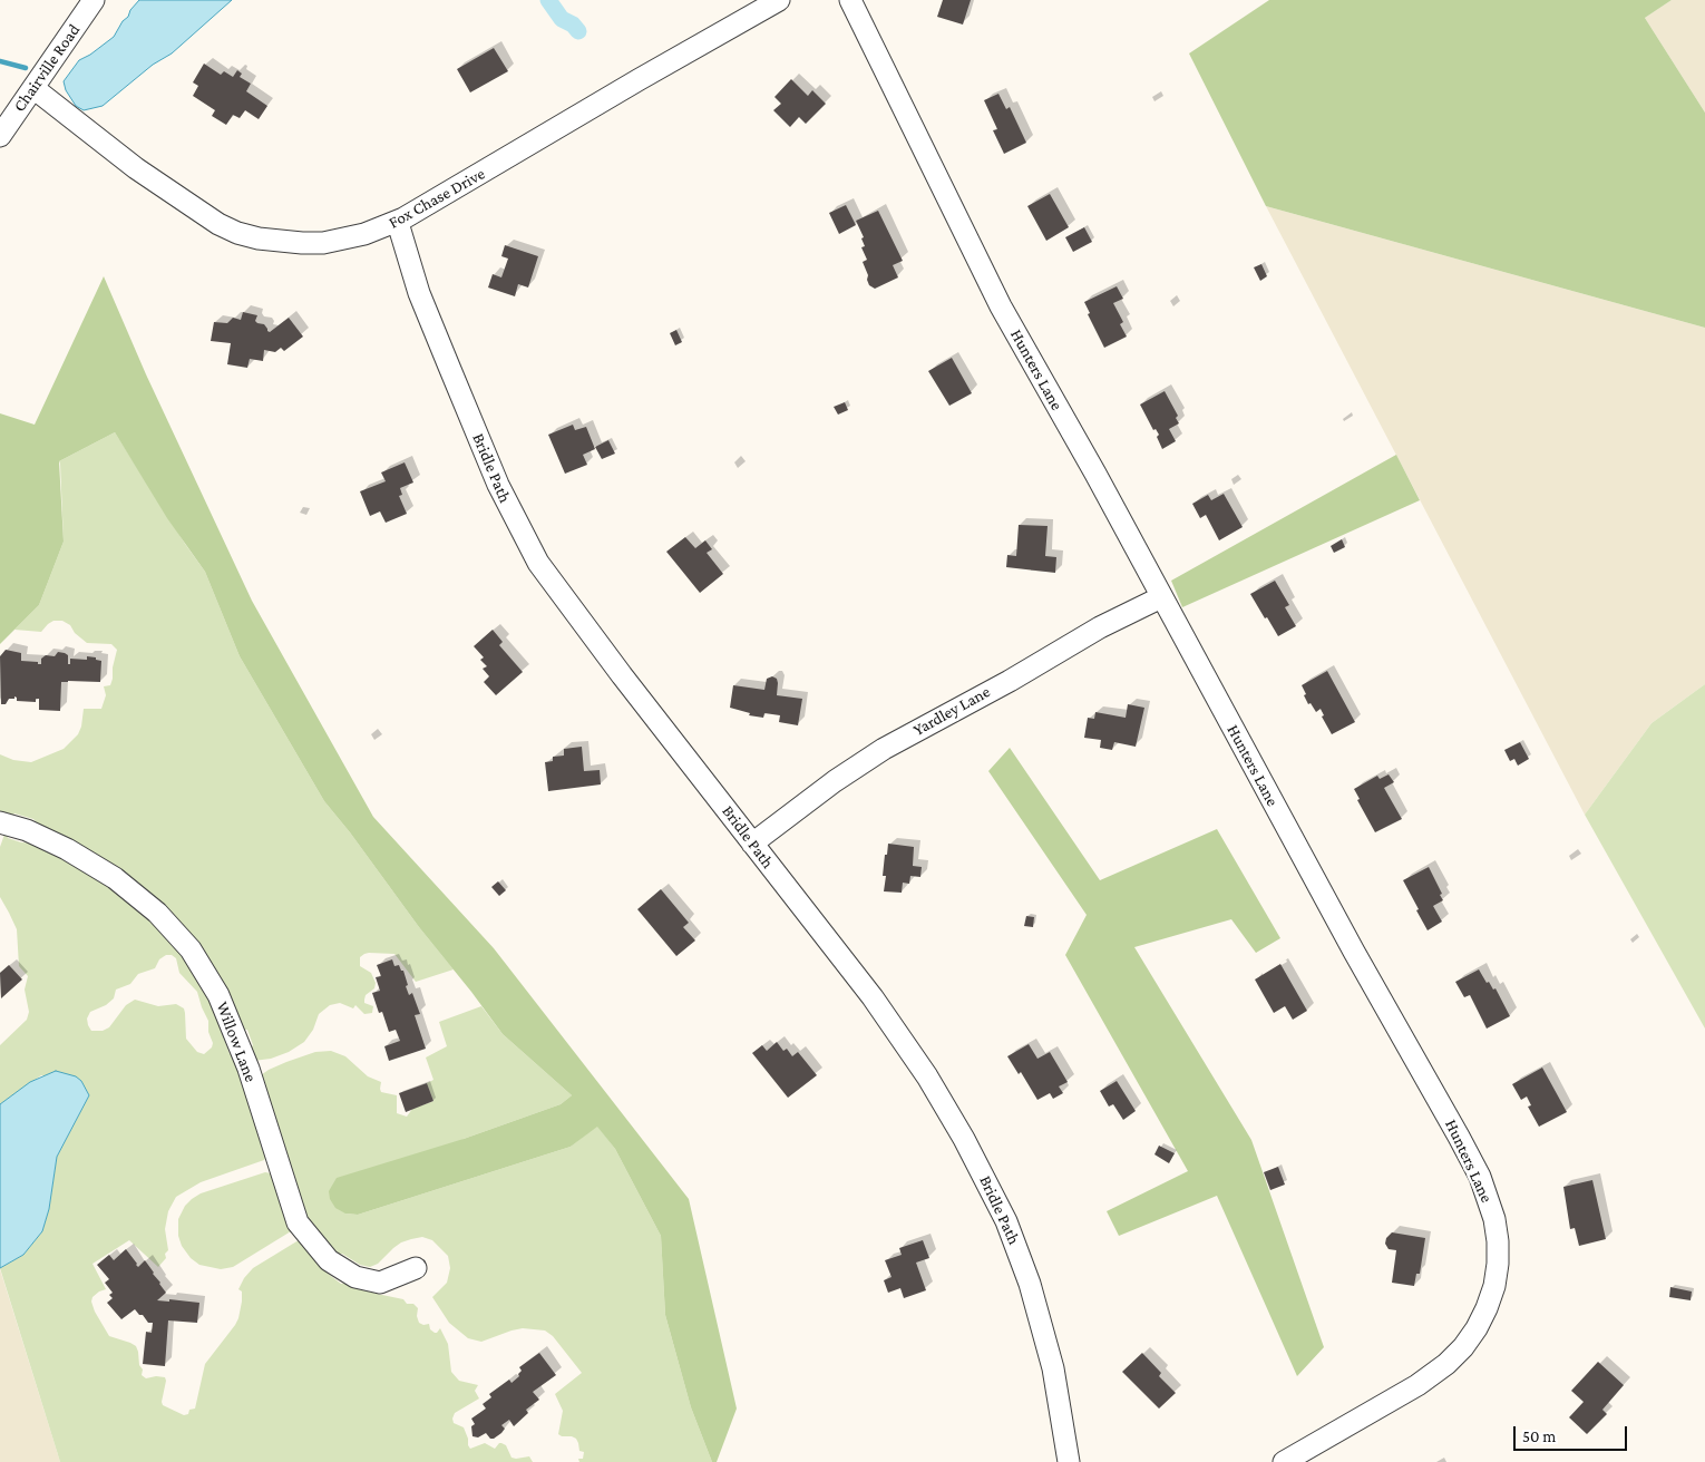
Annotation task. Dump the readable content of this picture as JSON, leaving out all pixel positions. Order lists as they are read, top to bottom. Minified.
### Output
{"streets":{"street":["Chairville Road","Fox Chase Drive","Hunters Lane","Bridle Path","Yardley Lane","Willow Lane"]},"crossings":[["Chairville Road","Fox Chase Drive"],["Fox Chase Drive","Bridle Path"],["Hunters Lane","Yardley Lane"],["Bridle Path","Yardley Lane"]],"scale_bar":"50 m"}
